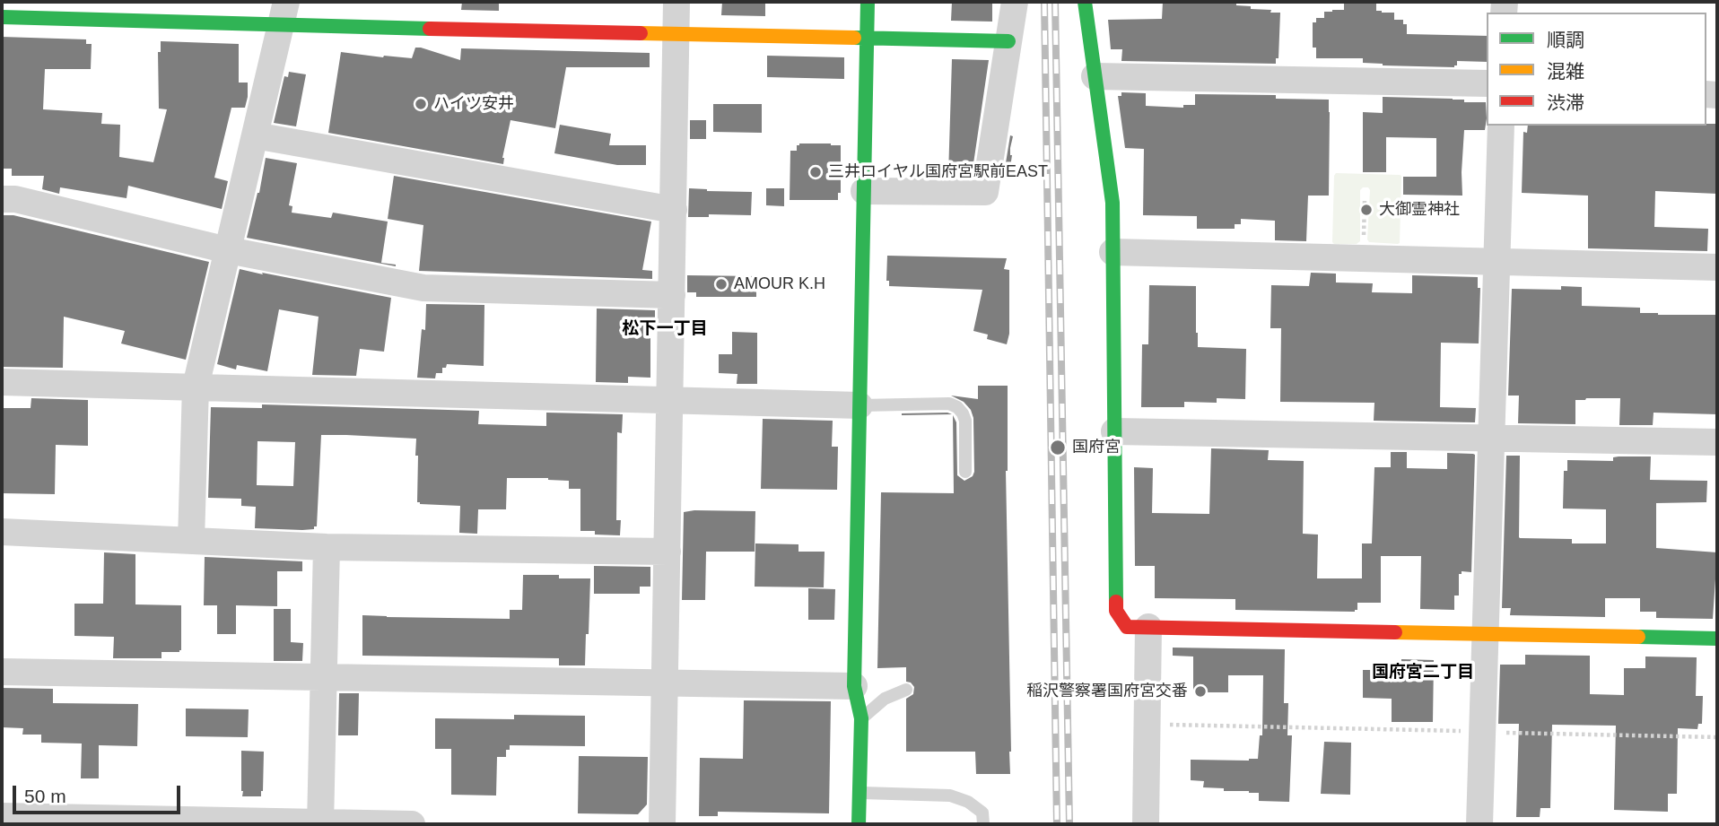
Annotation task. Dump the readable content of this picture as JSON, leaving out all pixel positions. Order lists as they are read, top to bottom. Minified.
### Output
{"districts":["松下一丁目","国府宮二丁目"],"places":["ハイツ安井","三井ロイヤル国府宮駅前EAST","大御霊神社","AMOUR K.H","国府宮","稲沢警察署国府宮交番"],"legend":["順調","混雑","渋滞"],"scale_bar":"50 m"}
